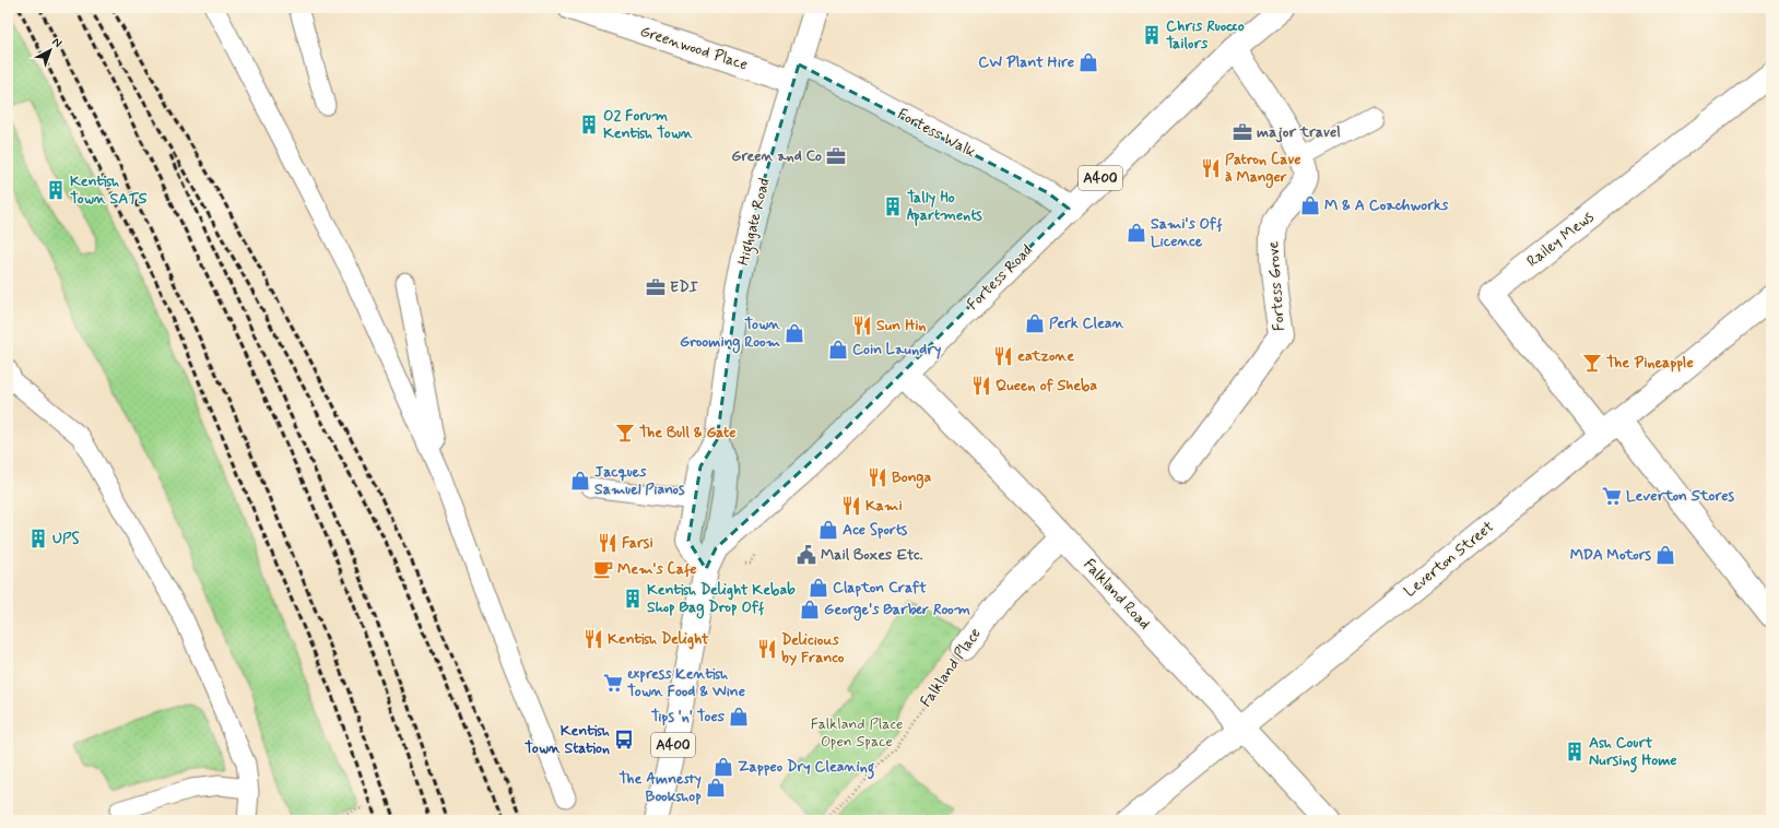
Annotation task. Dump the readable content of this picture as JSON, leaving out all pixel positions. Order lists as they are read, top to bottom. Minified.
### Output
{"streets":{"street":["Greenwood Place","Fortess Walk","A400","Highgate Road","Railey Mews","Fortess Road","Fortess Grove","Leverton Street","Falkland Road","Falkland Place"]},"crossings":[["Greenwood Place","Fortess Walk"],["Greenwood Place","Highgate Road"],["Fortess Walk","Highgate Road"],["Fortess Walk","Fortess Road"],["A400","Highgate Road"],["A400","Fortess Road"],["Highgate Road","Fortess Road"],["Railey Mews","Leverton Street"],["Fortess Road","Fortess Grove"],["Fortess Road","Falkland Road"],["Leverton Street","Falkland Road"],["Falkland Road","Falkland Place"]],"parks":["Falkland Place Open Space"],"places":{"building":["Chris Ruocco Tailors","O2 Forum Kentish Town","Kentish Town SATS","Tally Ho Apartments","UPS","Kentish Delight Kebab Shop Bag Drop Off","Ash Court Nursing Home"],"shop":["CW Plant Hire","M & A Coachworks","Sami's Off Licence","Perk Clean","Town Grooming Room","Coin Laundry","Jacques Samuel Pianos","Ace Sports","MDA Motors","Clapton Craft","George's Barber Room","Tips 'n' Toes","Zappeo Dry Cleaning","The Amnesty Bookshop"],"office":["major travel","Green and Co","EDI"],"restaurant":["Patron Cave à Manger","Sun Hin","eatzone","Queen of Sheba","Bonga","Kami","Farsi","Kentish Delight","Delicious by Franco"],"bar":["The Pineapple","The Bull & Gate"],"supermarket":["Leverton Stores","express Kentish Town Food & Wine"],"public building":["Mail Boxes Etc."],"cafe":["Mem's Cafe"],"bus stop":["Kentish Town Station"]},"north":"top right"}
